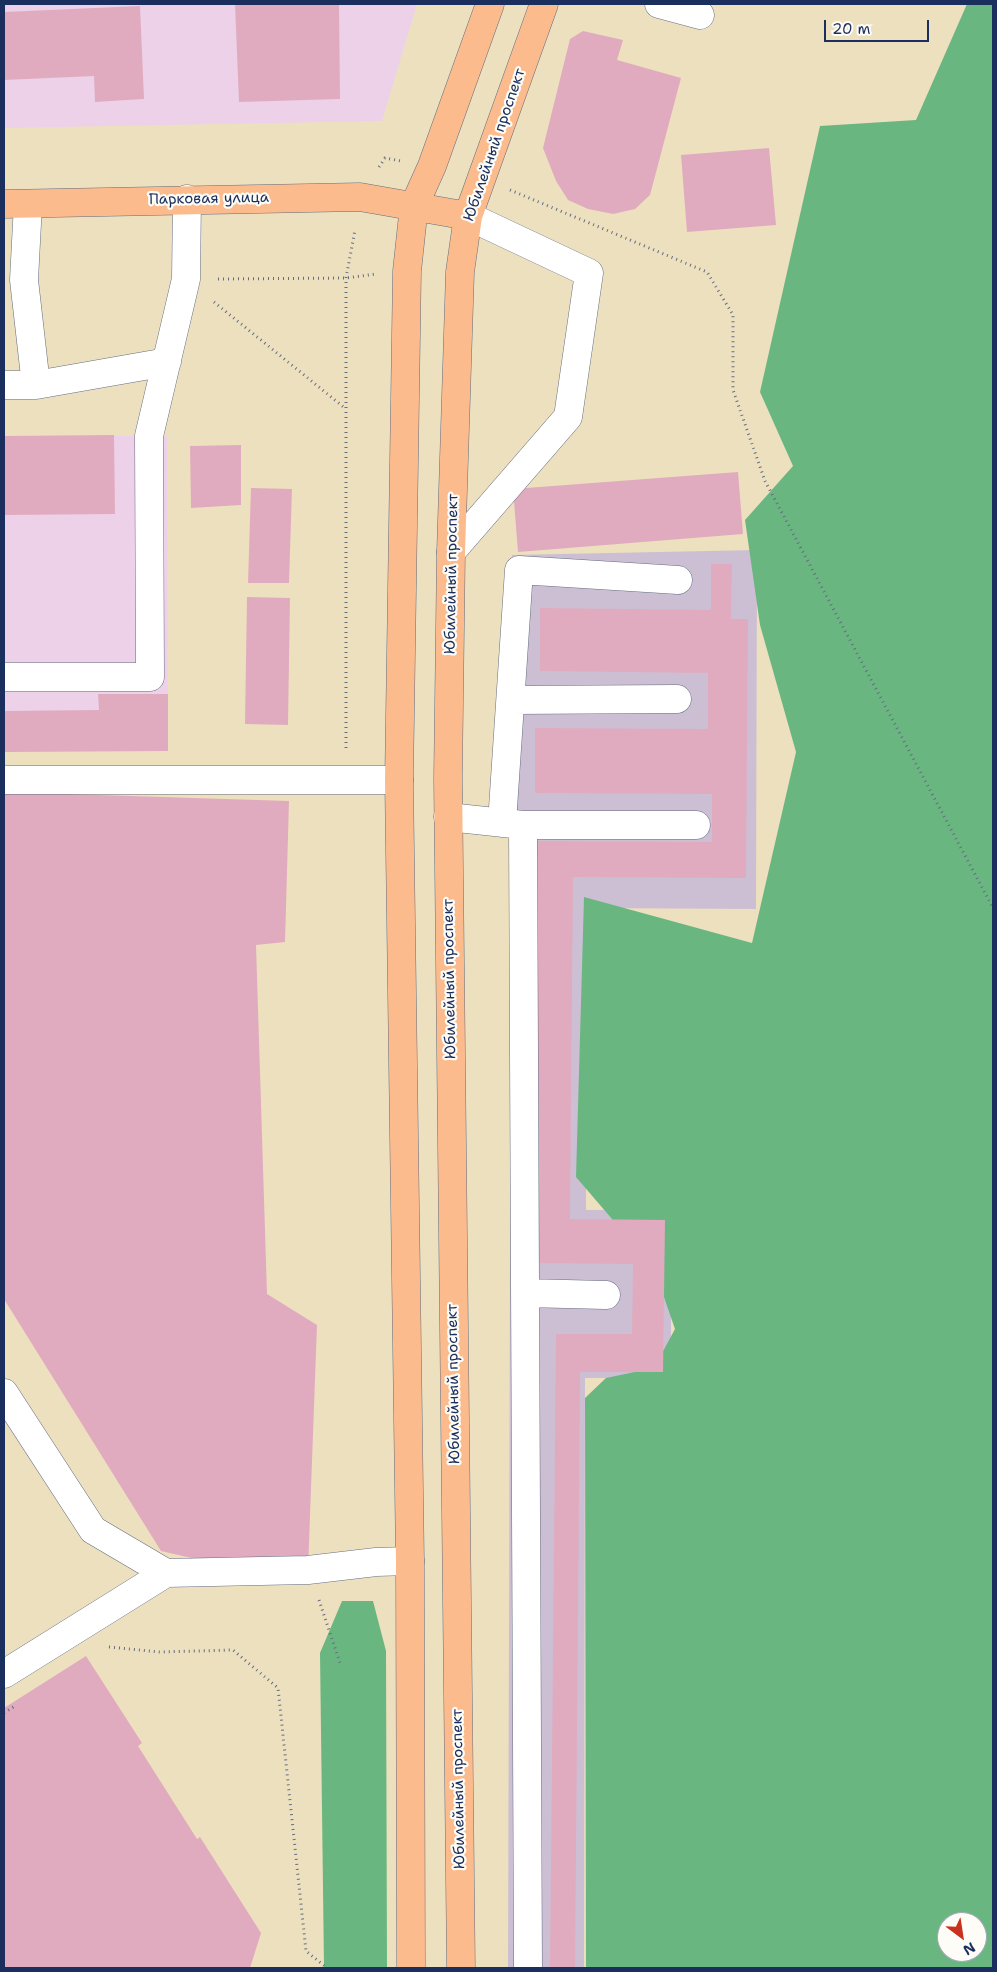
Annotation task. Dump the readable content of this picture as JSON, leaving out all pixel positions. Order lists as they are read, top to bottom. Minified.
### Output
{"streets":{"main road":["Юбилейный проспект","Парковая улица"]},"crossings":[["Юбилейный проспект","Парковая улица"]],"scale_bar":"20 m","north":"bottom right"}
